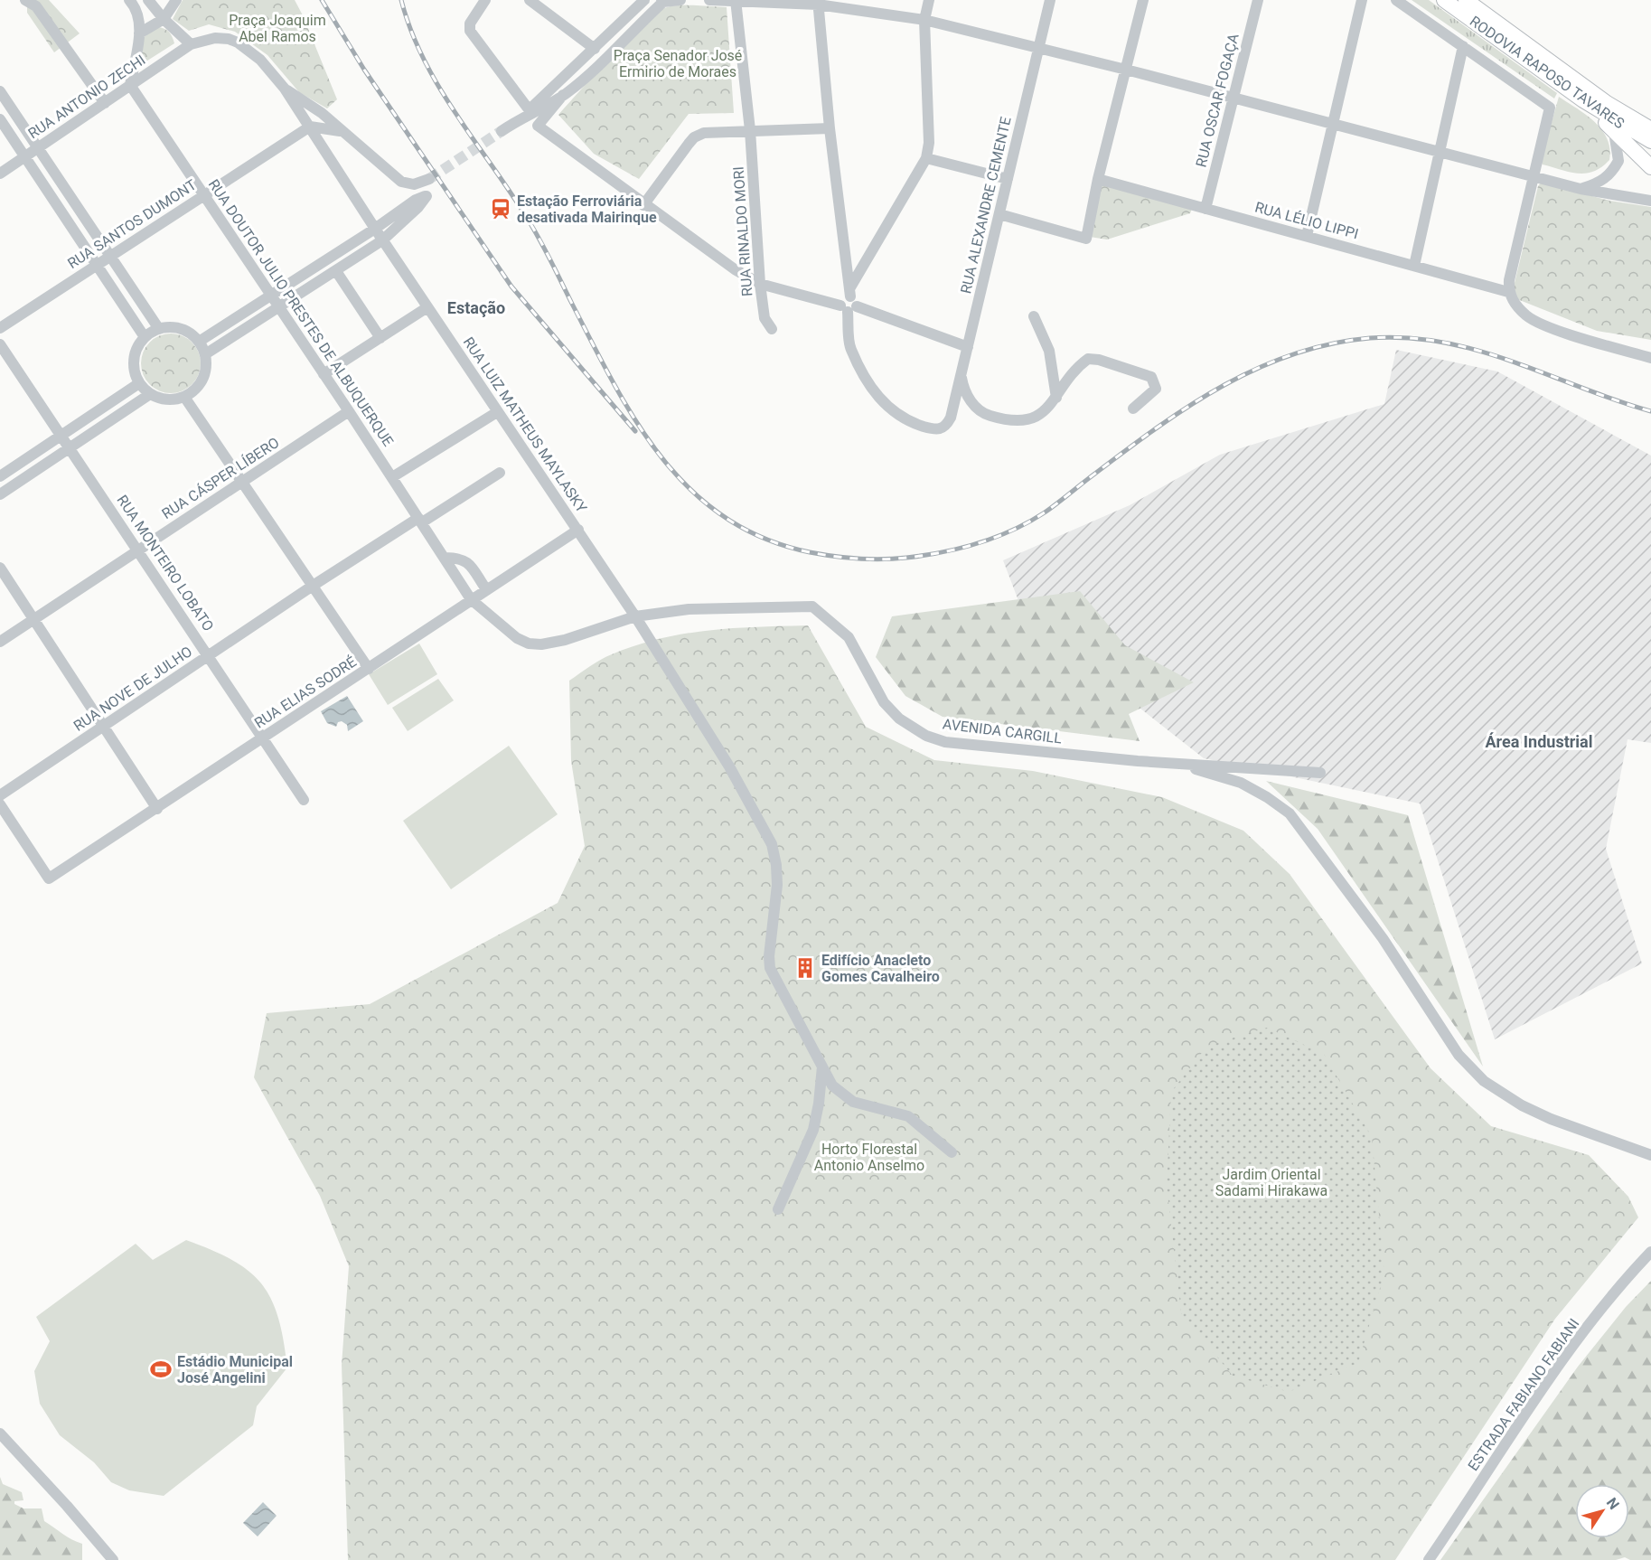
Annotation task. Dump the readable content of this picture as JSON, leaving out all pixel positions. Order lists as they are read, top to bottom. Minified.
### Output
{"streets":{"highway":["RODOVIA RAPOSO TAVARES"],"street":["RUA ANTONIO ZECHI","RUA OSCAR FOGAÇA","RUA ALEXANDRE CEMENTE","RUA LÉLIO LIPPI","RUA SANTOS DUMONT","RUA RINALDO MORI","RUA DOUTOR JULIO PRESTES DE ALBUQUERQUE","RUA LUIZ MATHEUS MAYLASKY","RUA CÁSPER LÍBERO","RUA MONTEIRO LOBATO","RUA NOVE DE JULHO","RUA ELIAS SODRÉ","AVENIDA CARGILL","ESTRADA FABIANO FABIANI"]},"crossings":[["RUA ANTONIO ZECHI","RUA DOUTOR JULIO PRESTES DE ALBUQUERQUE"],["RUA ANTONIO ZECHI","RUA LUIZ MATHEUS MAYLASKY"],["RUA OSCAR FOGAÇA","RUA LÉLIO LIPPI"],["RUA SANTOS DUMONT","RUA DOUTOR JULIO PRESTES DE ALBUQUERQUE"],["RUA SANTOS DUMONT","RUA LUIZ MATHEUS MAYLASKY"],["RUA DOUTOR JULIO PRESTES DE ALBUQUERQUE","RUA CÁSPER LÍBERO"],["RUA DOUTOR JULIO PRESTES DE ALBUQUERQUE","RUA NOVE DE JULHO"],["RUA DOUTOR JULIO PRESTES DE ALBUQUERQUE","RUA ELIAS SODRÉ"],["RUA DOUTOR JULIO PRESTES DE ALBUQUERQUE","AVENIDA CARGILL"],["RUA LUIZ MATHEUS MAYLASKY","RUA ELIAS SODRÉ"],["RUA LUIZ MATHEUS MAYLASKY","AVENIDA CARGILL"],["RUA CÁSPER LÍBERO","RUA MONTEIRO LOBATO"],["RUA MONTEIRO LOBATO","RUA NOVE DE JULHO"],["RUA MONTEIRO LOBATO","RUA ELIAS SODRÉ"],["RUA ELIAS SODRÉ","AVENIDA CARGILL"]],"districts":["Estação","Área Industrial"],"parks":["Praça Joaquim Abel Ramos","Praça Senador José Ermirio de Moraes","Horto Florestal Antonio Anselmo","Jardim Oriental Sadami Hirakawa"],"places":{"station":["Estação Ferroviária desativada Mairinque"],"building":["Edifício Anacleto Gomes Cavalheiro"],"sports":["Estádio Municipal José Angelini"]},"north":"top right"}
